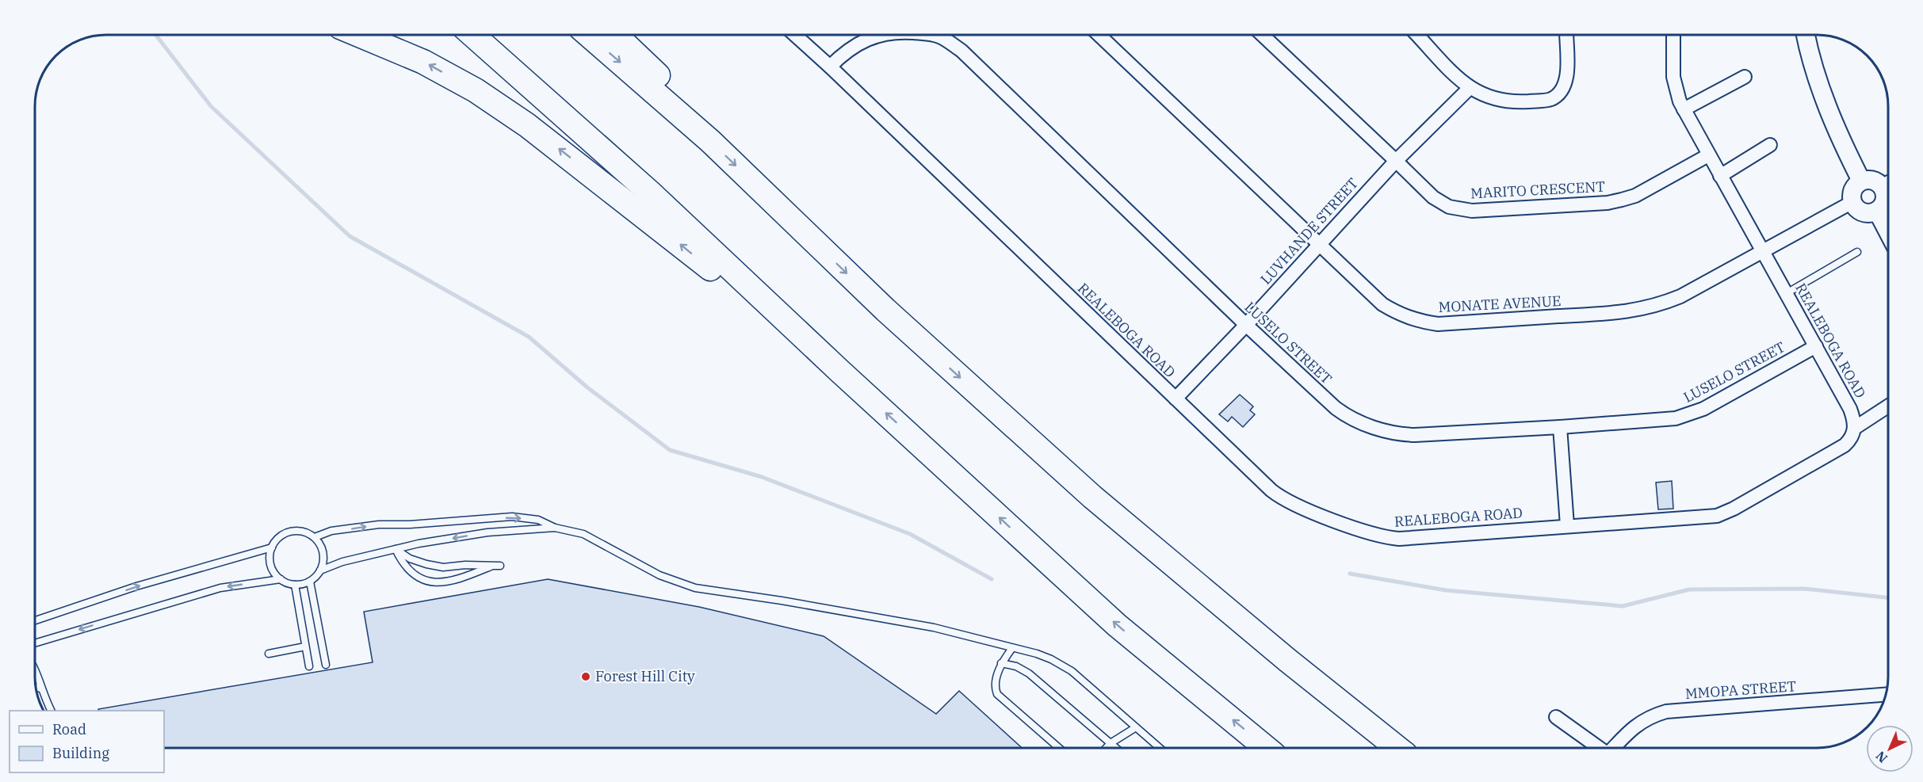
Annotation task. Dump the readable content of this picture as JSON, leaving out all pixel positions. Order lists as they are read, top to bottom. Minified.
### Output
{"streets":{"street":["MARITO CRESCENT","LUVHANDE STREET","MONATE AVENUE","REALEBOGA ROAD","LUSELO STREET","MMOPA STREET"]},"crossings":[["MARITO CRESCENT","LUVHANDE STREET"],["MARITO CRESCENT","REALEBOGA ROAD"],["LUVHANDE STREET","MONATE AVENUE"],["LUVHANDE STREET","REALEBOGA ROAD"],["LUVHANDE STREET","LUSELO STREET"],["MONATE AVENUE","REALEBOGA ROAD"],["REALEBOGA ROAD","LUSELO STREET"]],"places":["Forest Hill City"],"legend":["Road","Building"],"north":"bottom left"}
